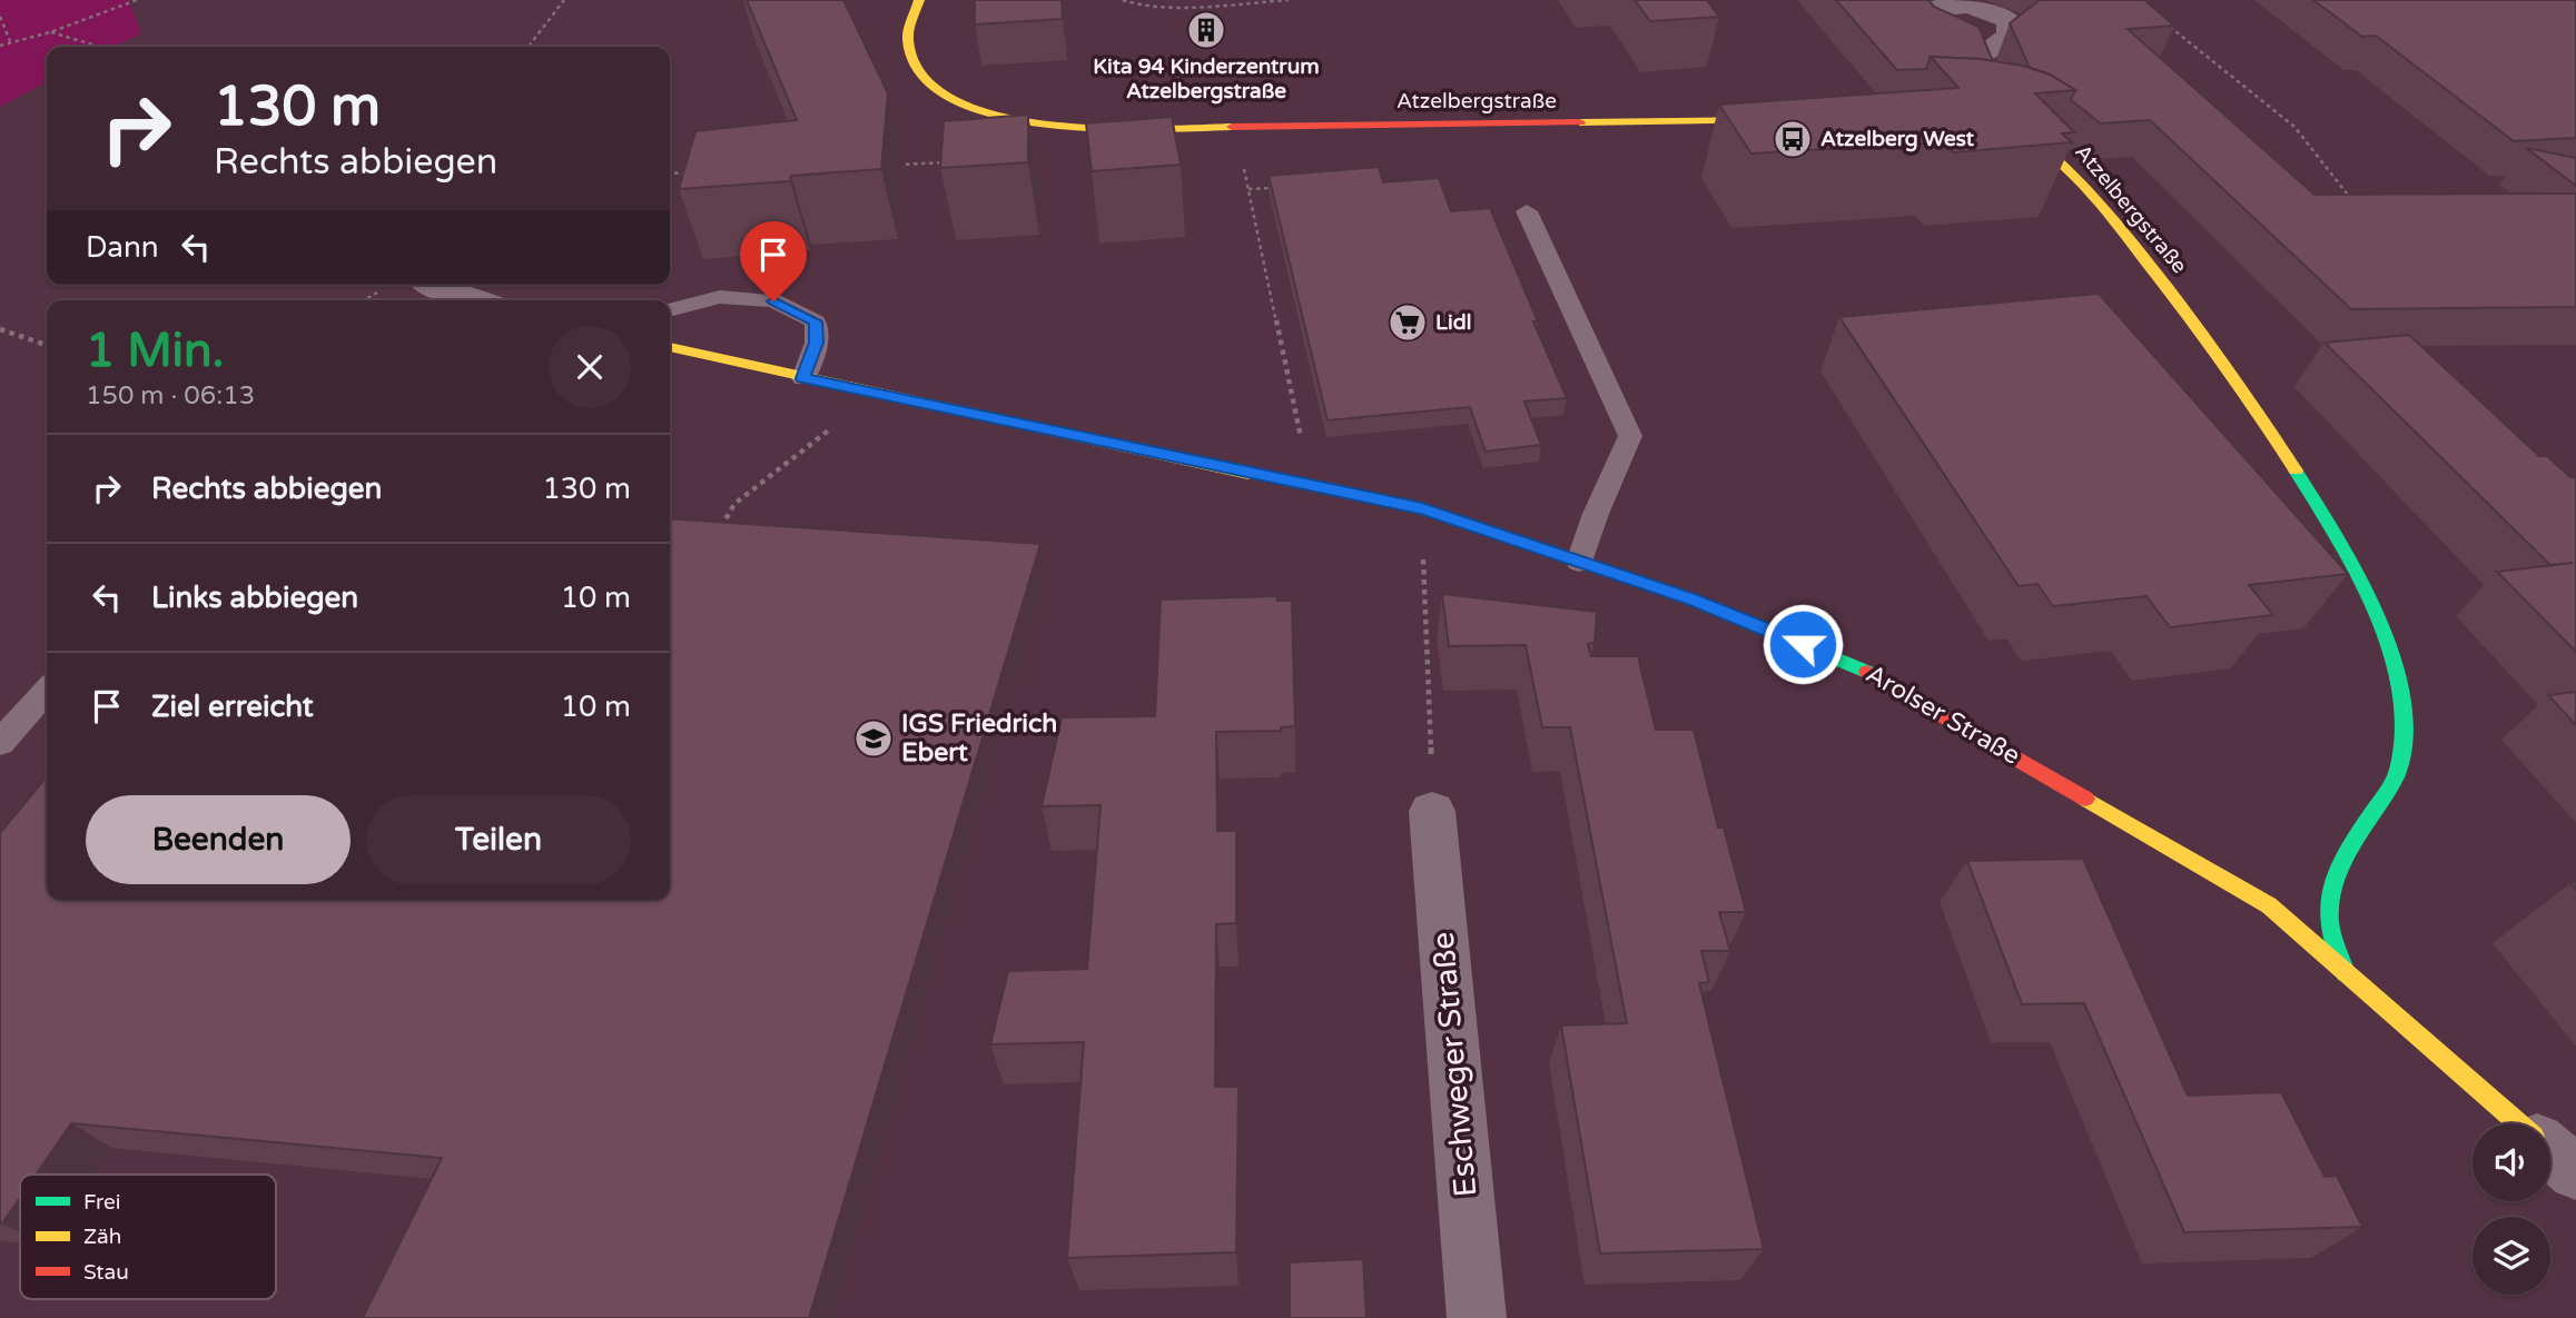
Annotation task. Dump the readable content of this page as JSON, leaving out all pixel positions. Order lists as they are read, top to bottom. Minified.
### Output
{"streets":{"street":["Atzelbergstraße","Arolser Straße","Eschweger Straße"]},"crossings":[["Atzelbergstraße","Arolser Straße"]],"places":{"building":["Kita 94 Kinderzentrum Atzelbergstraße"],"bus stop":["Atzelberg West"],"supermarket":["Lidl"],"school or university":["IGS Friedrich Ebert"]},"legend":["Frei","Zäh","Stau"],"page":{"turn":["130 m","Rechts abbiegen"],"then":"Dann","heading":["1 Min.","150 m · 06:13"],"list":[{"name":"Rechts abbiegen","value":"130 m"},{"name":"Links abbiegen","value":"10 m"},{"name":"Ziel erreicht","value":"10 m"}],"buttons":["Beenden","Teilen"]}}
